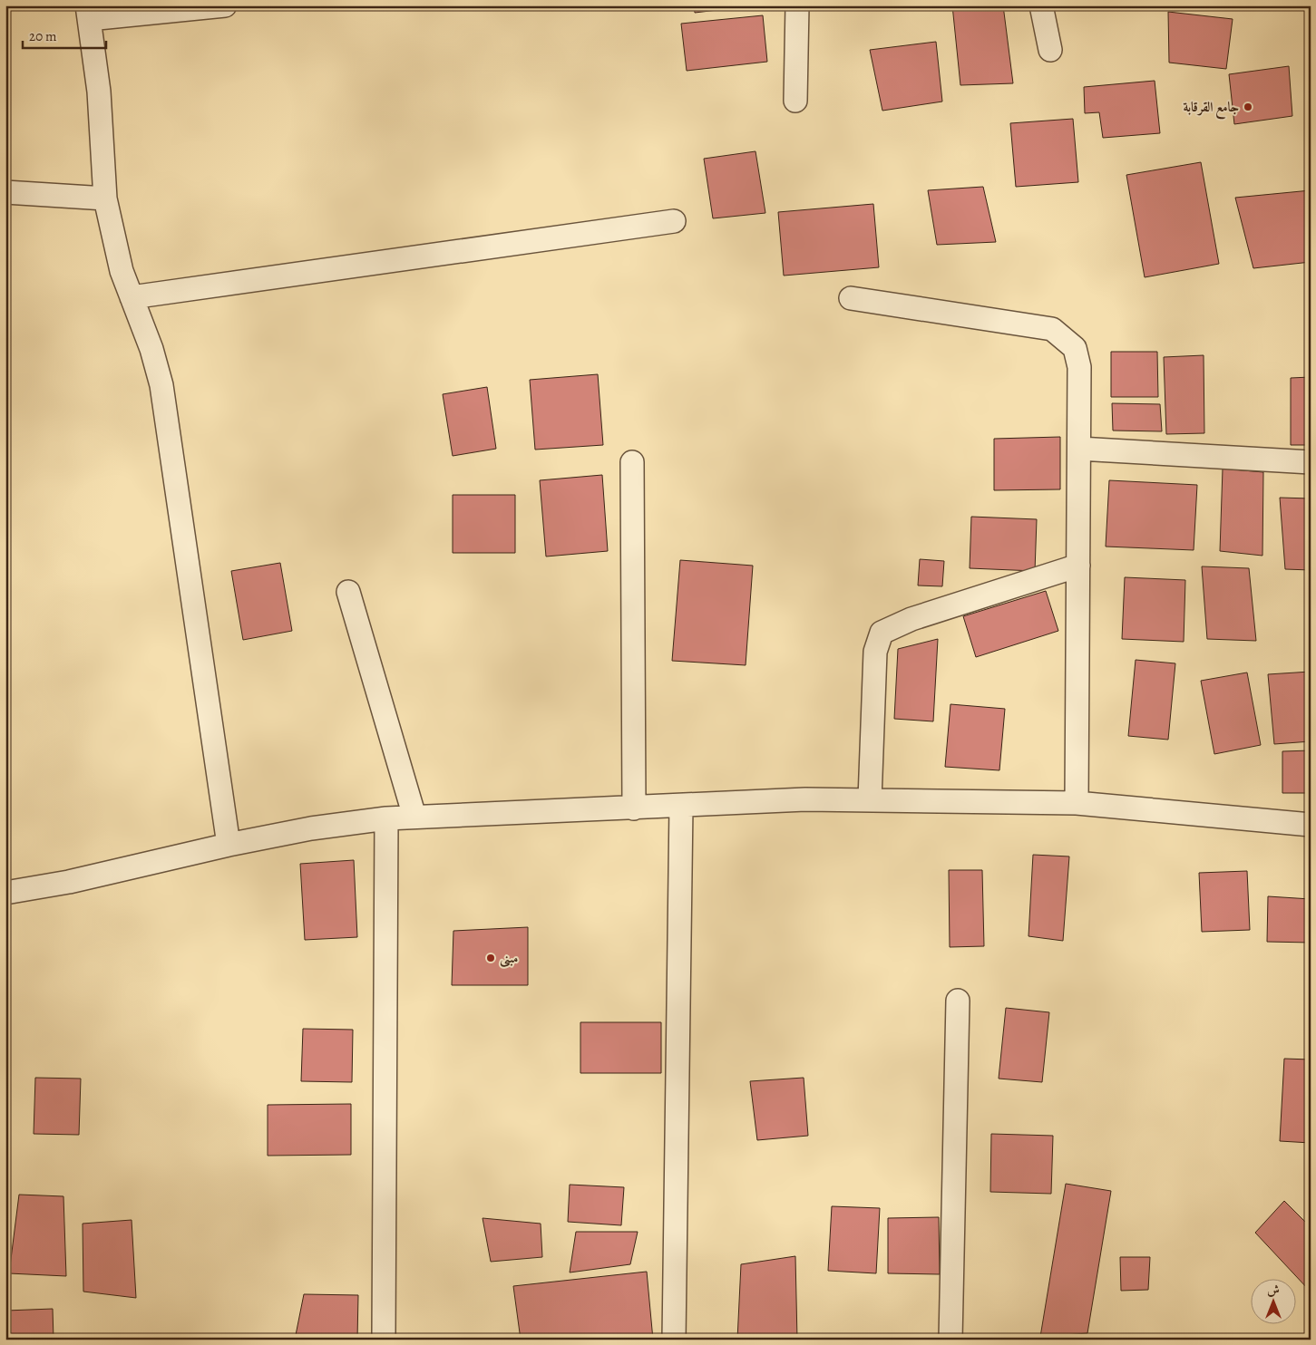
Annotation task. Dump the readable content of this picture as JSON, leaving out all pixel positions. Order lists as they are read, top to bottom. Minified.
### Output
{"places":["جامع القرقابة","مبنى"],"scale_bar":"20 m","north":"top"}
